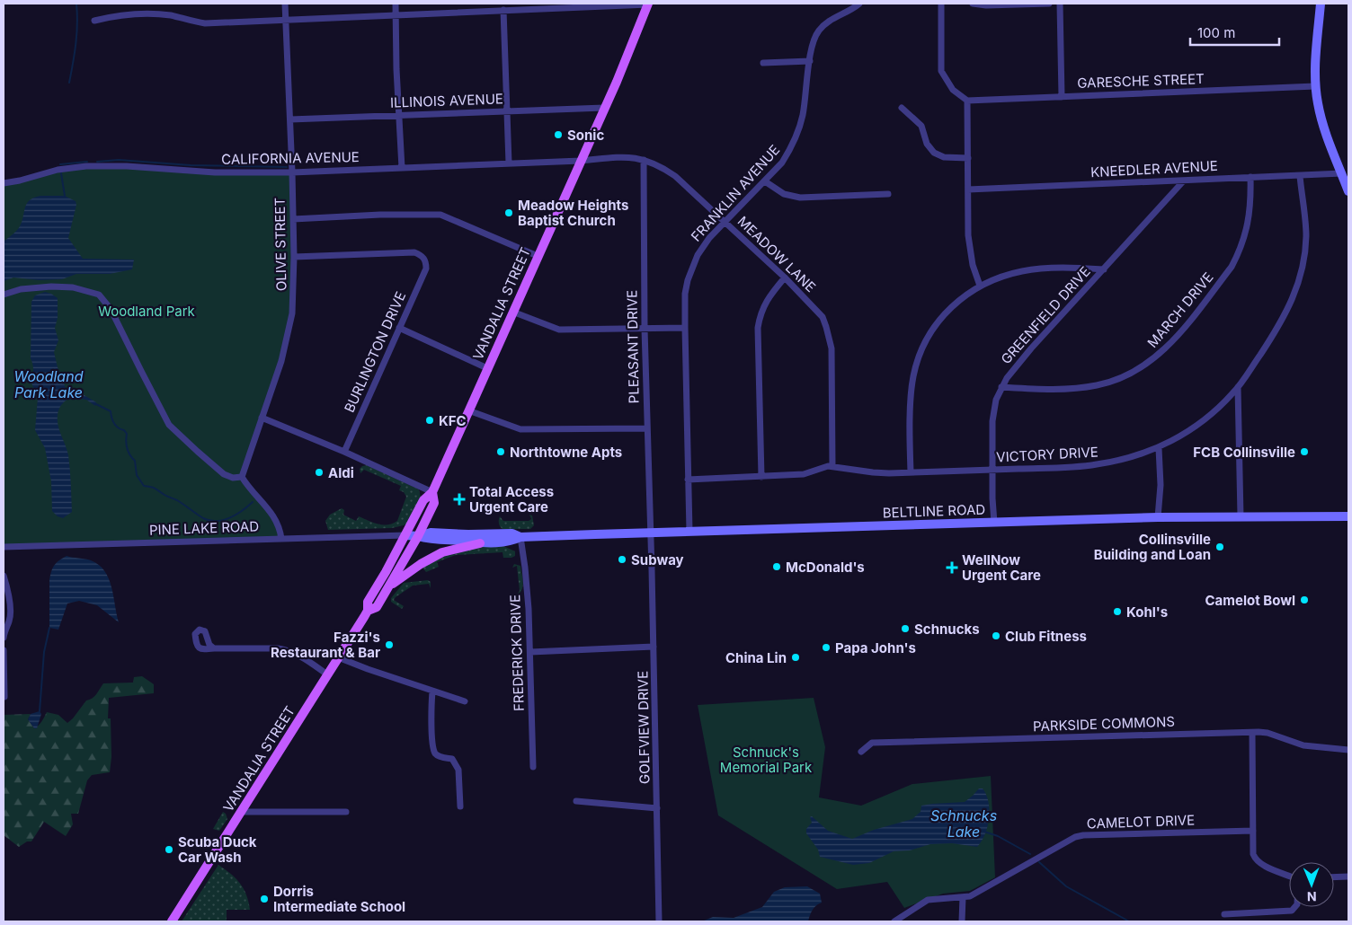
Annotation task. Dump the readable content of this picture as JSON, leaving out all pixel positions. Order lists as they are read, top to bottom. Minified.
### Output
{"streets":{"main road":["VANDALIA STREET","BELTLINE ROAD"],"street":["GARESCHE STREET","ILLINOIS AVENUE","CALIFORNIA AVENUE","KNEEDLER AVENUE","FRANKLIN AVENUE","OLIVE STREET","MEADOW LANE","MARCH DRIVE","GREENFIELD DRIVE","PLEASANT DRIVE","BURLINGTON DRIVE","VICTORY DRIVE","PINE LAKE ROAD","FREDERICK DRIVE","PARKSIDE COMMONS","GOLFVIEW DRIVE","CAMELOT DRIVE"]},"crossings":[["ILLINOIS AVENUE","OLIVE STREET"],["ILLINOIS AVENUE","VANDALIA STREET"],["CALIFORNIA AVENUE","OLIVE STREET"],["CALIFORNIA AVENUE","MEADOW LANE"],["CALIFORNIA AVENUE","VANDALIA STREET"],["KNEEDLER AVENUE","MARCH DRIVE"],["KNEEDLER AVENUE","GREENFIELD DRIVE"],["KNEEDLER AVENUE","VICTORY DRIVE"],["FRANKLIN AVENUE","MEADOW LANE"],["FRANKLIN AVENUE","VICTORY DRIVE"],["FRANKLIN AVENUE","BELTLINE ROAD"],["OLIVE STREET","BURLINGTON DRIVE"],["MEADOW LANE","VANDALIA STREET"],["MEADOW LANE","PLEASANT DRIVE"],["MEADOW LANE","VICTORY DRIVE"],["VANDALIA STREET","BELTLINE ROAD"],["VANDALIA STREET","PINE LAKE ROAD"],["MARCH DRIVE","GREENFIELD DRIVE"],["GREENFIELD DRIVE","VICTORY DRIVE"],["GREENFIELD DRIVE","BELTLINE ROAD"],["PLEASANT DRIVE","BELTLINE ROAD"],["PLEASANT DRIVE","GOLFVIEW DRIVE"],["BELTLINE ROAD","PINE LAKE ROAD"],["BELTLINE ROAD","FREDERICK DRIVE"],["BELTLINE ROAD","GOLFVIEW DRIVE"]],"water":["Woodland Park Lake","Schnucks Lake"],"parks":["Woodland Park","Schnuck's Memorial Park"],"places":{"other":["Sonic","Meadow Heights Baptist Church","KFC","Northtowne Apts","FCB Collinsville","Aldi","Collinsville Building and Loan","Subway","McDonald's","Camelot Bowl","Kohl's","Schnucks","Club Fitness","Fazzi's Restaurant & Bar","Papa John's","China Lin","Scuba Duck Car Wash","Dorris Intermediate School"],"health":["Total Access Urgent Care","WellNow Urgent Care"]},"scale_bar":"100 m","north":"bottom"}
